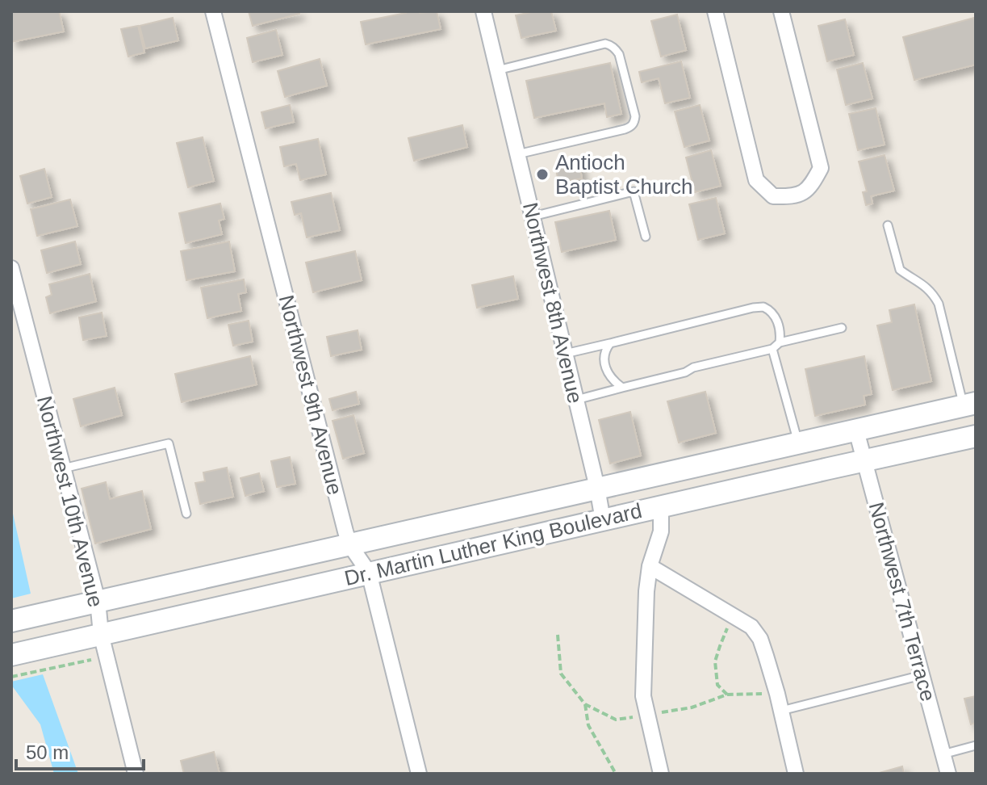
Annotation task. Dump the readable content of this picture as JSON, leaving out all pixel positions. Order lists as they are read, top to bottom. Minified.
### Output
{"streets":{"main road":["Dr. Martin Luther King Boulevard"],"street":["Northwest 8th Avenue","Northwest 9th Avenue","Northwest 10th Avenue","Northwest 7th Terrace"]},"crossings":[["Northwest 8th Avenue","Dr. Martin Luther King Boulevard"],["Northwest 9th Avenue","Dr. Martin Luther King Boulevard"],["Northwest 10th Avenue","Dr. Martin Luther King Boulevard"],["Dr. Martin Luther King Boulevard","Northwest 7th Terrace"]],"places":["Antioch Baptist Church"],"scale_bar":"50 m"}
